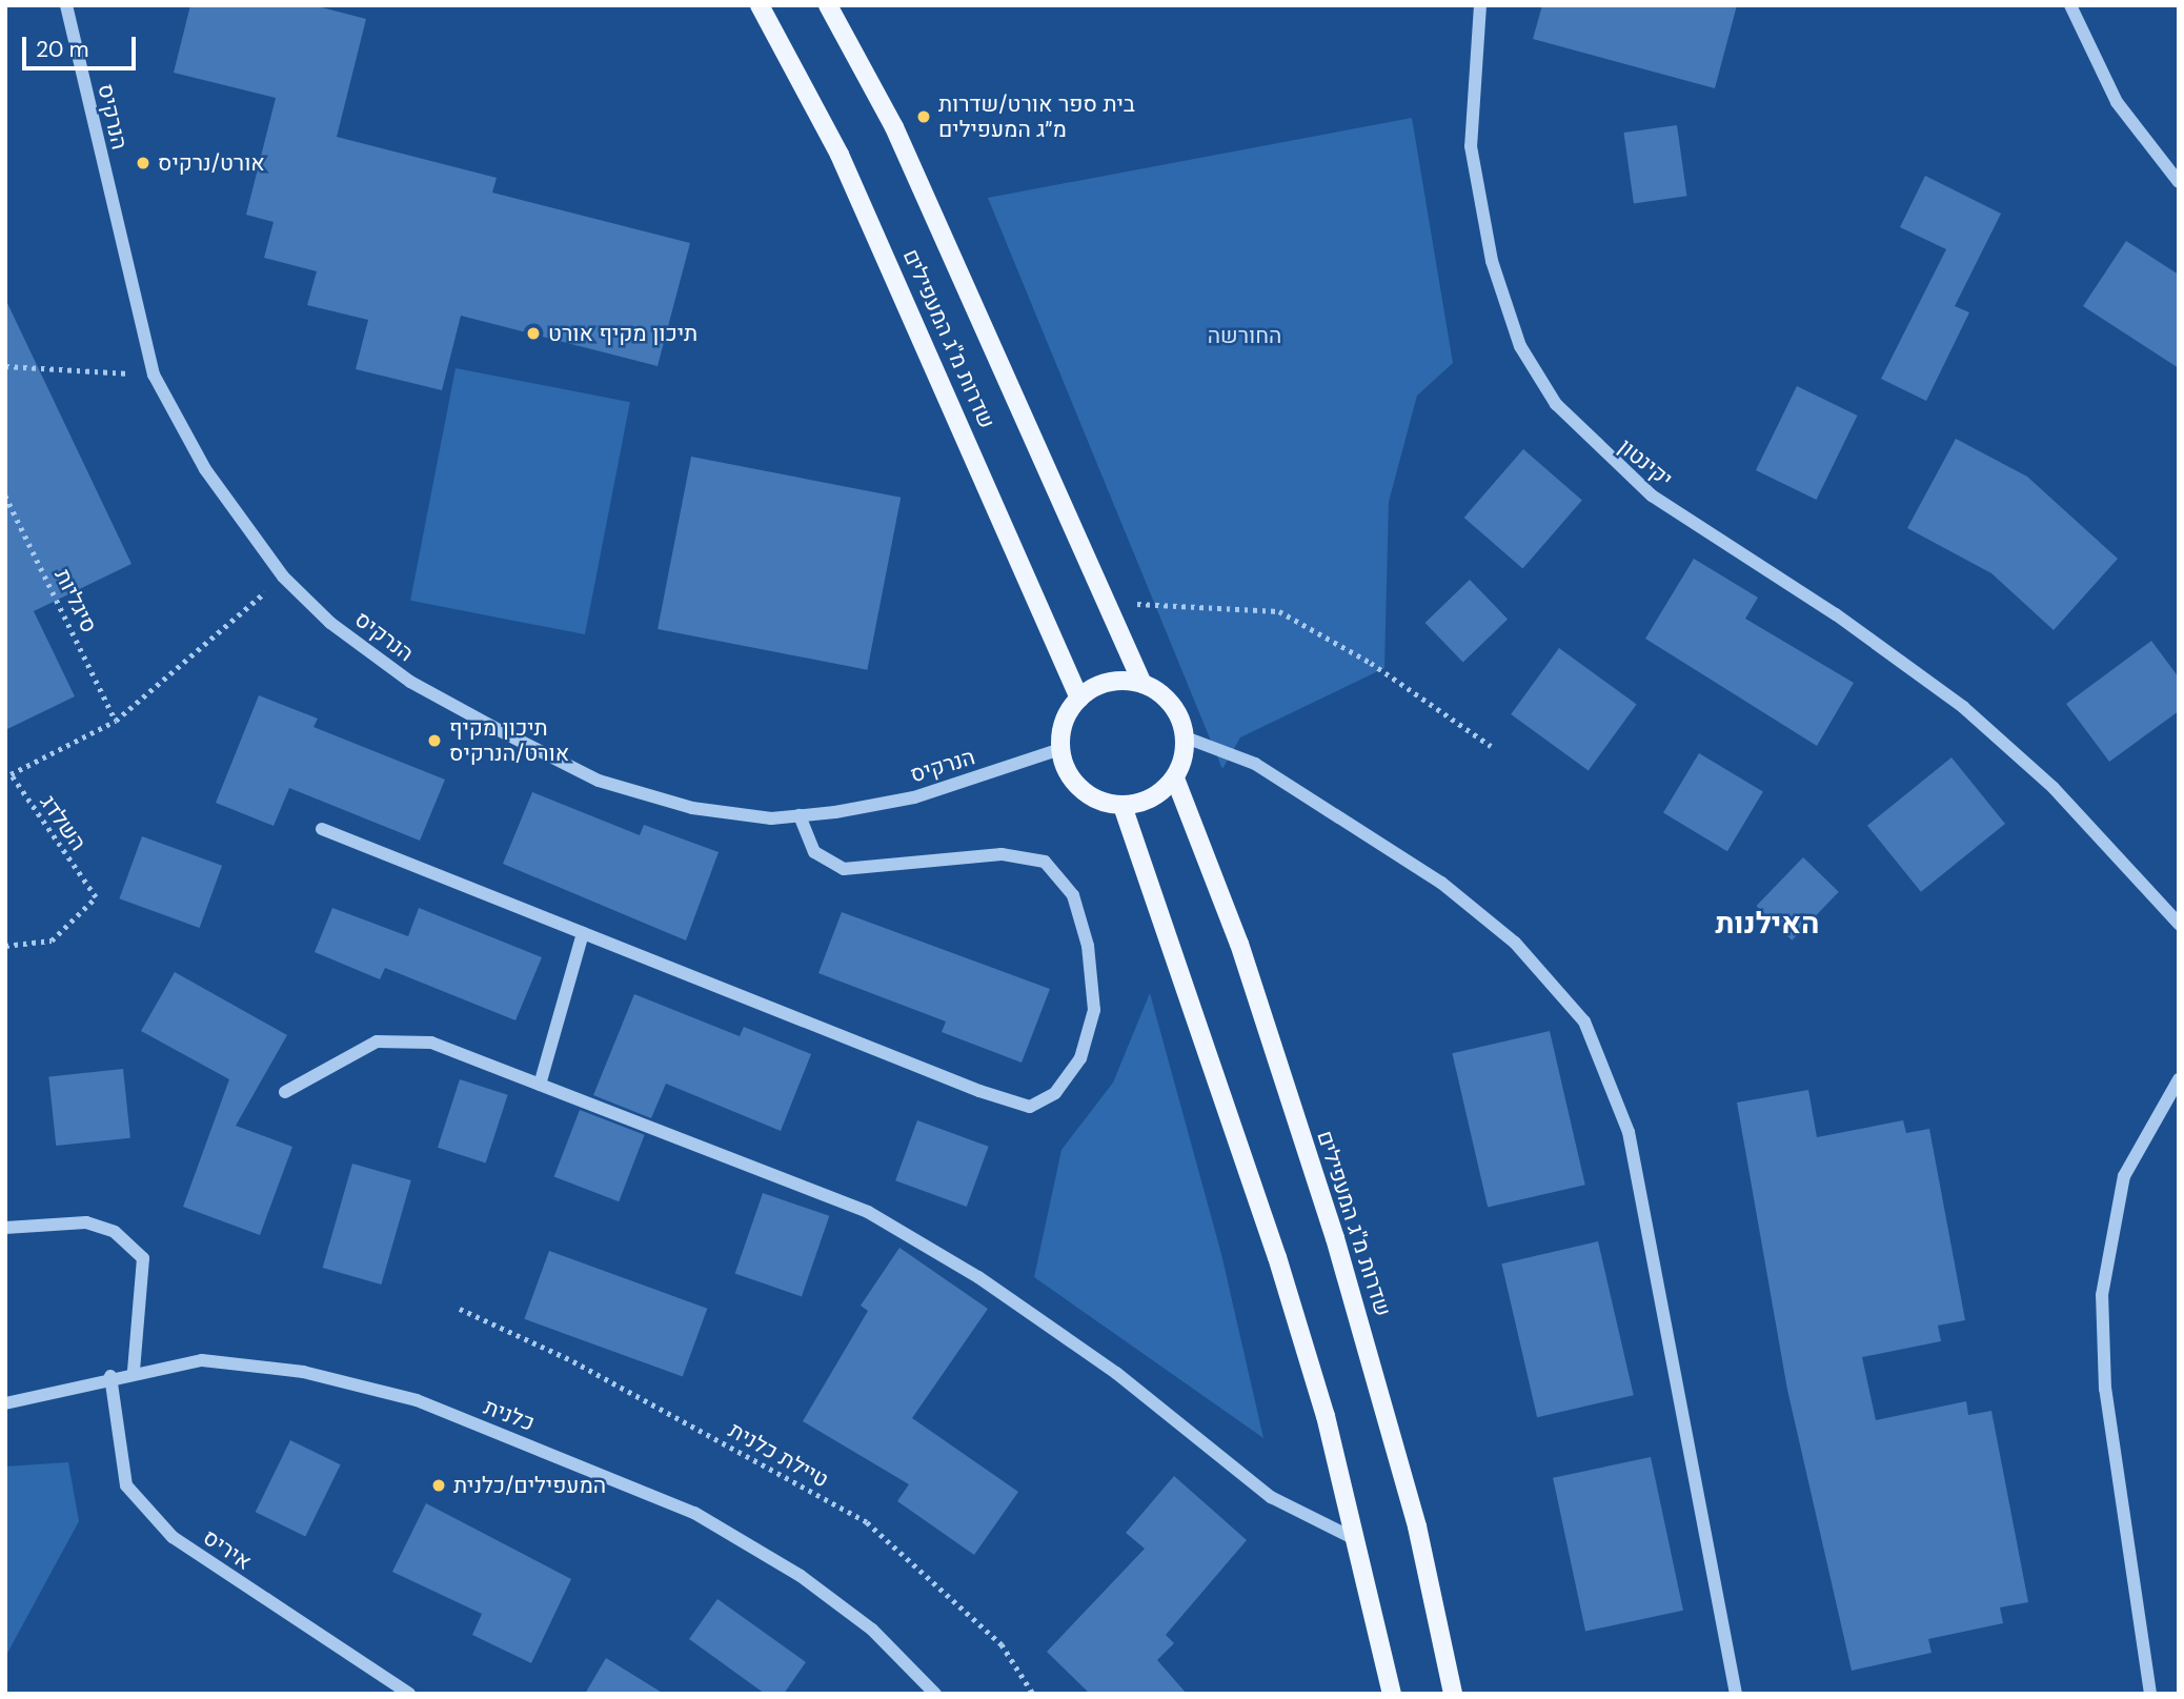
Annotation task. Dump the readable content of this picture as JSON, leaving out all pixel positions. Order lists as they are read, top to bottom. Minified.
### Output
{"streets":{"main road":["שדרות מ\"ג המעפילים"],"street":["הנרקיס","יקינטון","כלנית","איריס"],"path":["סיגליות","השלדג","טיילת כלנית"]},"crossings":[["הנרקיס","שדרות מ\"ג המעפילים"],["סיגליות","השלדג"],["כלנית","איריס"]],"districts":["האילנות"],"parks":["החורשה"],"places":["בית ספר אורט/שדרות מ״ג המעפילים","אורט/נרקיס","תיכון מקיף אורט","תיכון מקיף אורט/הנרקיס","המעפילים/כלנית"],"scale_bar":"20 m"}
